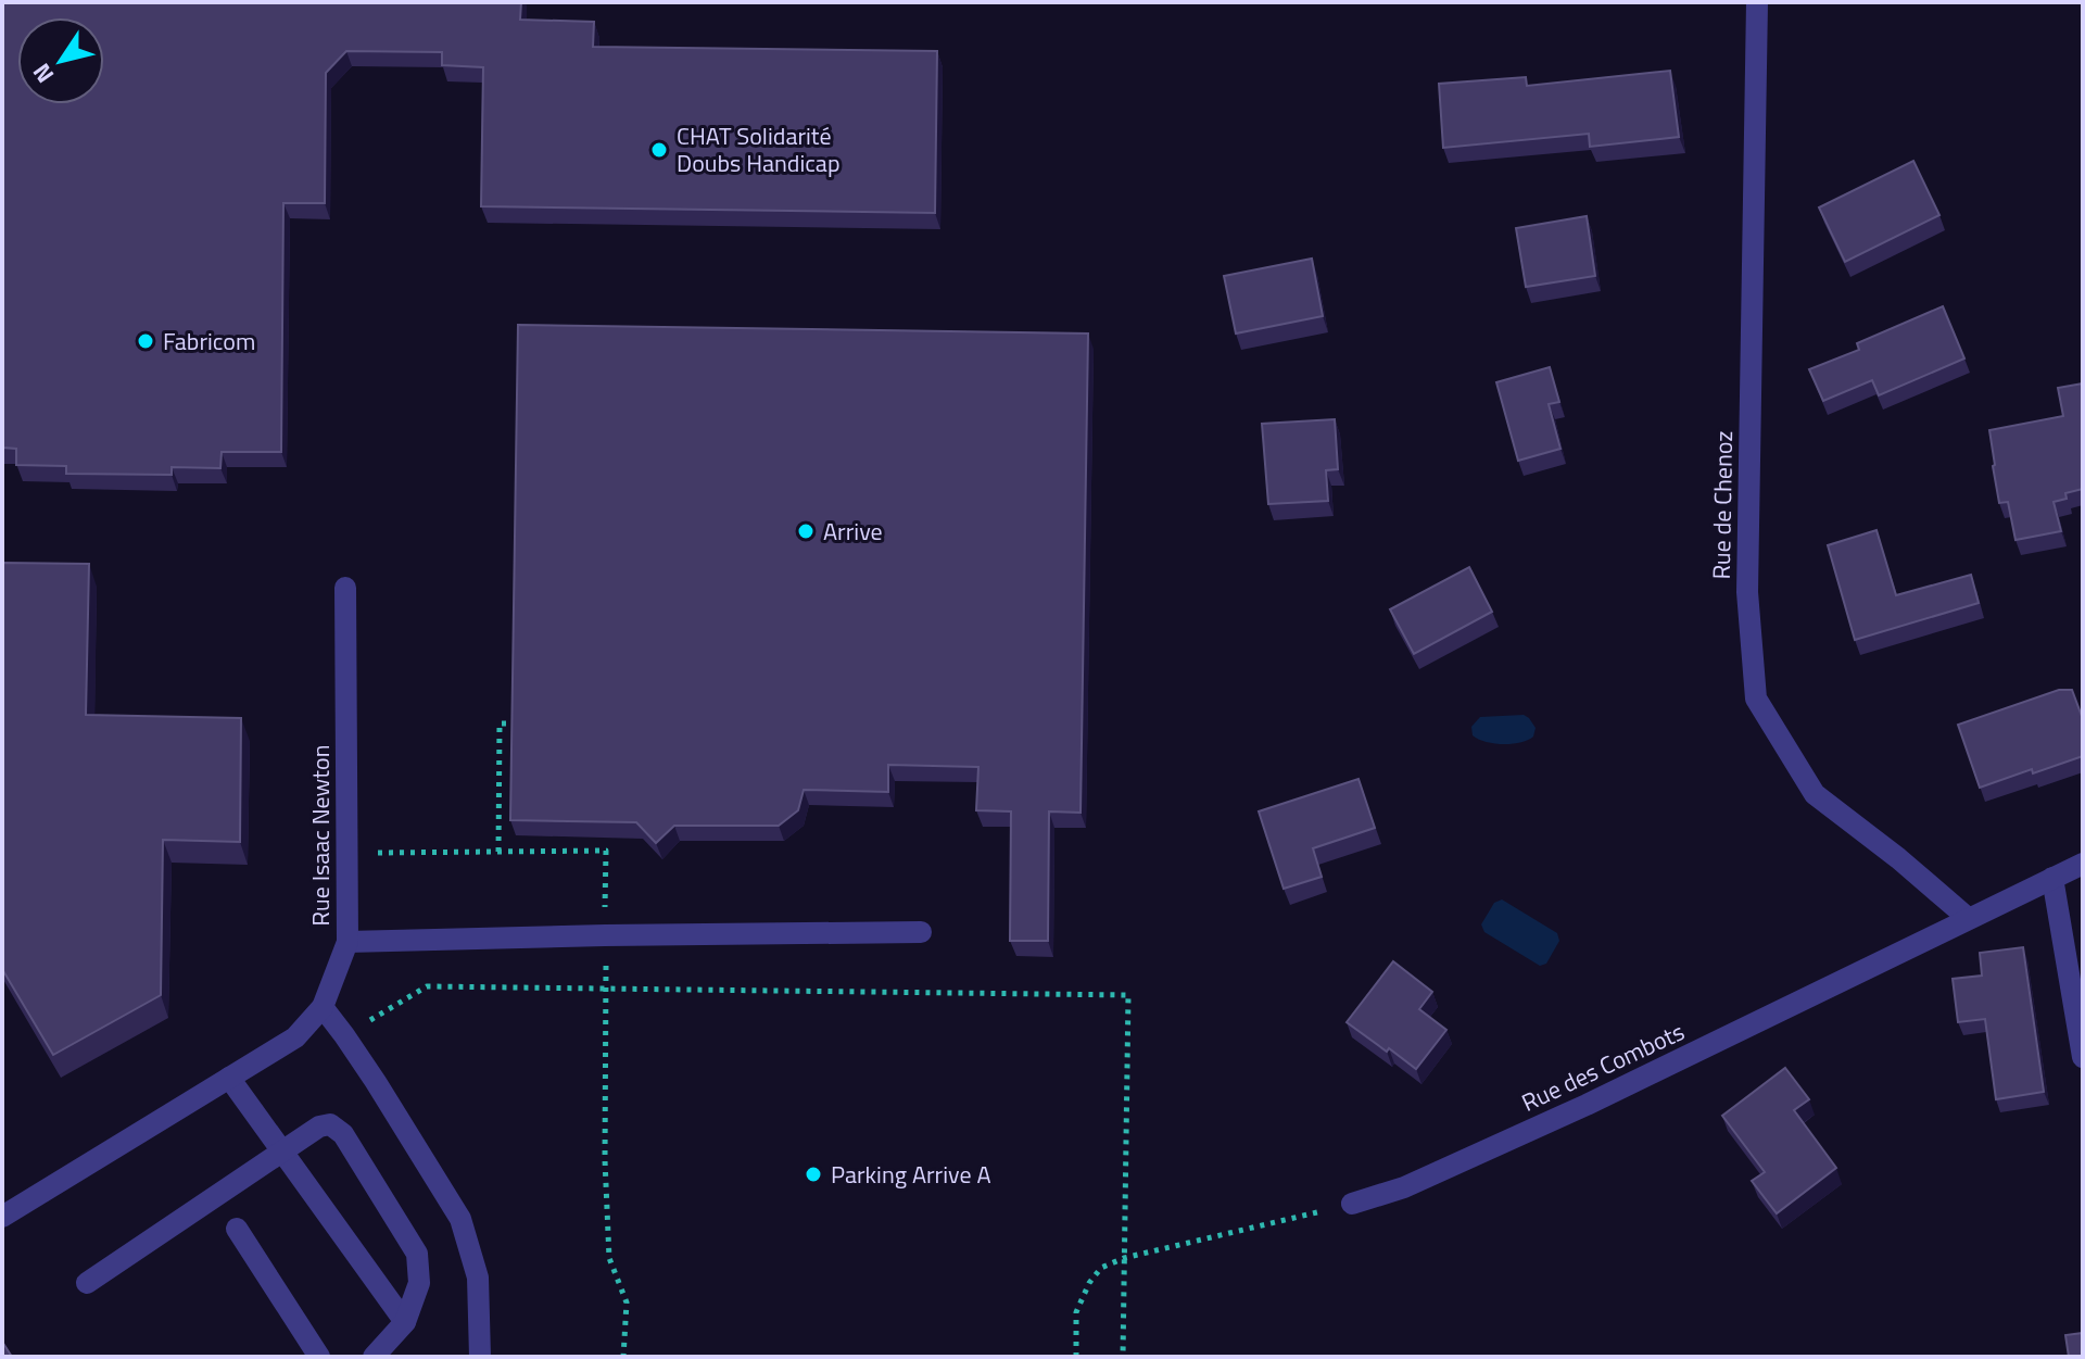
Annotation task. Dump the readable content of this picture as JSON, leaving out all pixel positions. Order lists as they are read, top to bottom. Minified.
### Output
{"streets":{"street":["Rue de Chenoz","Rue Isaac Newton","Rue des Combots"]},"crossings":[["Rue de Chenoz","Rue des Combots"]],"places":["CHAT Solidarité Doubs Handicap","Fabricom","Arrive","Parking Arrive A"],"north":"bottom left"}
